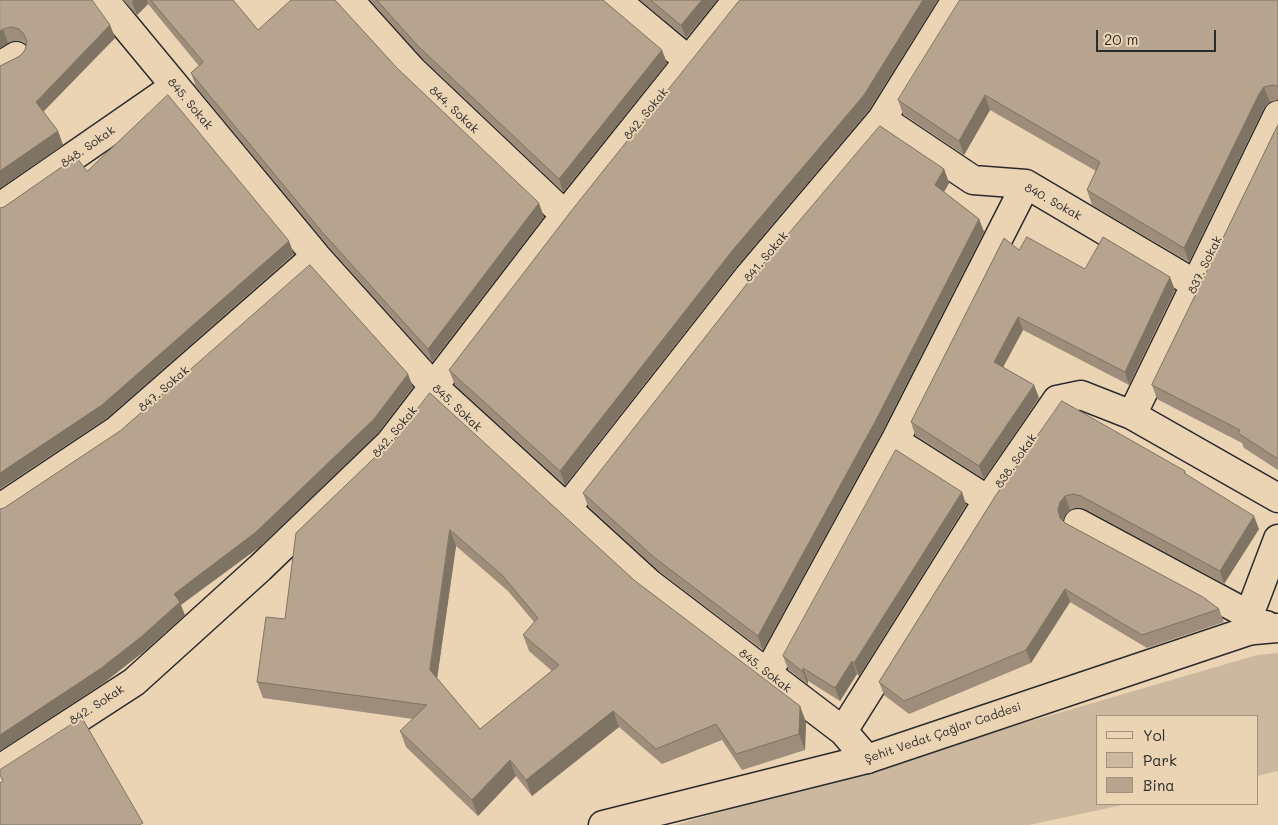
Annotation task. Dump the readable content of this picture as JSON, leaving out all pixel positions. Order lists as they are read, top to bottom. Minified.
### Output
{"streets":{"street":["845. Sokak","844. Sokak","842. Sokak","848. Sokak","840. Sokak","841. Sokak","837. Sokak","847. Sokak","838. Sokak","Şehit Vedat Çağlar Caddesi"]},"crossings":[["845. Sokak","842. Sokak"],["845. Sokak","848. Sokak"],["845. Sokak","841. Sokak"],["845. Sokak","847. Sokak"],["845. Sokak","838. Sokak"],["845. Sokak","Şehit Vedat Çağlar Caddesi"],["844. Sokak","842. Sokak"],["840. Sokak","841. Sokak"],["840. Sokak","837. Sokak"],["837. Sokak","838. Sokak"]],"legend":["Yol","Park","Bina"],"scale_bar":"20 m"}
